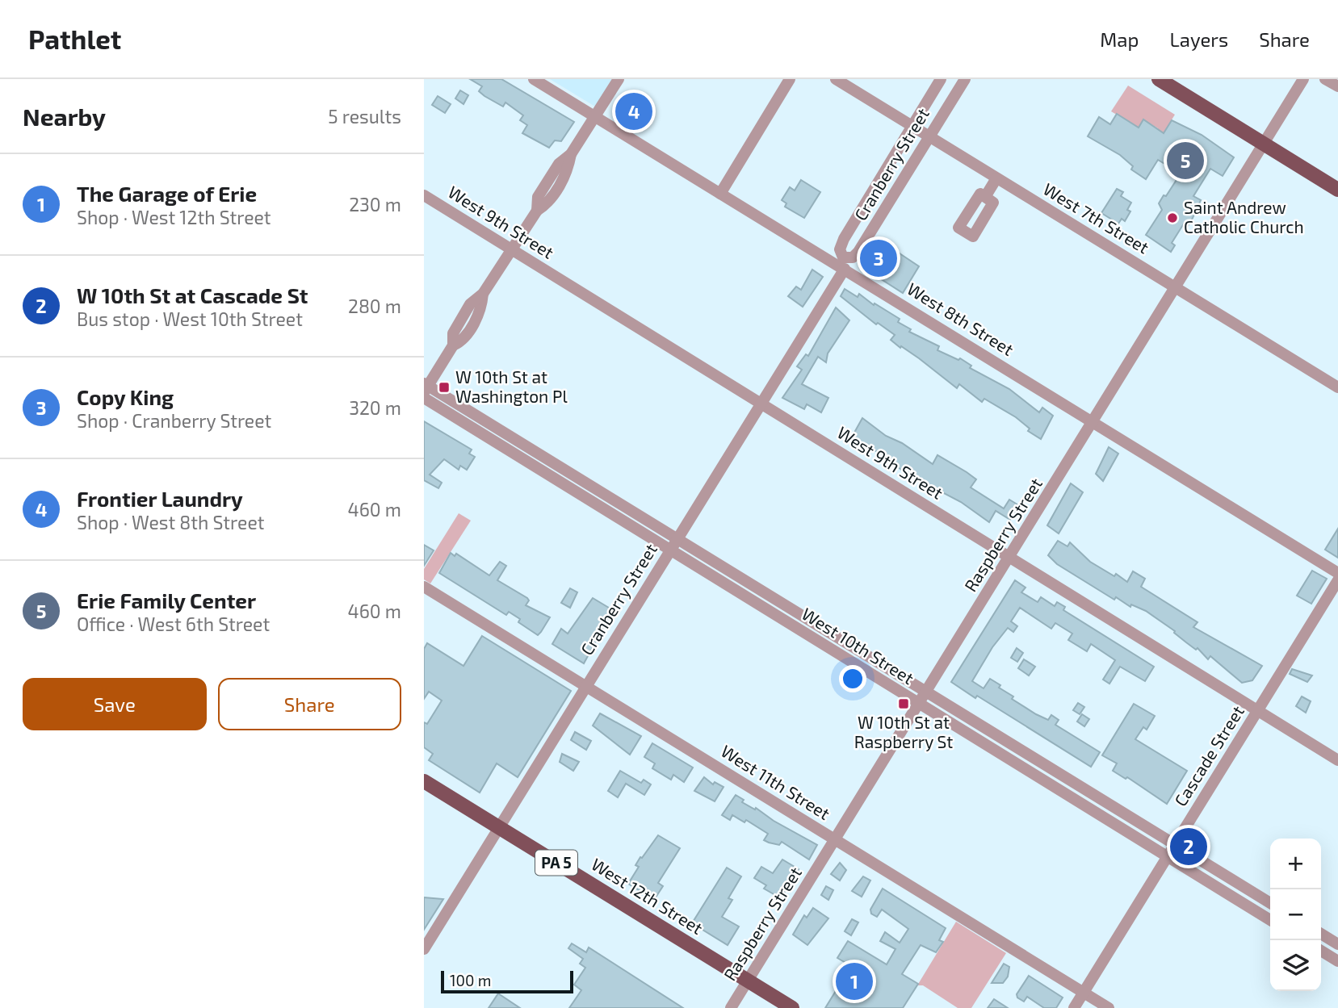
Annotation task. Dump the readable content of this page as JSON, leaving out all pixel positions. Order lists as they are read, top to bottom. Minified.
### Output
{"streets":{"main road":["PA 5","West 12th Street"],"street":["Cranberry Street","West 7th Street","West 9th Street","West 8th Street","Raspberry Street","West 10th Street","Cascade Street","West 11th Street"]},"crossings":[["Cranberry Street","West 7th Street"],["Cranberry Street","West 9th Street"],["Cranberry Street","West 8th Street"],["Cranberry Street","West 10th Street"],["Cranberry Street","West 11th Street"],["Cranberry Street","West 12th Street"],["West 7th Street","Raspberry Street"],["West 9th Street","Raspberry Street"],["West 9th Street","Cascade Street"],["West 8th Street","Raspberry Street"],["Raspberry Street","West 10th Street"],["Raspberry Street","West 11th Street"],["Raspberry Street","West 12th Street"],["West 10th Street","Cascade Street"],["Cascade Street","West 11th Street"]],"places":{"other":["Saint Andrew Catholic Church"],"transit":["W 10th St at Washington Pl","W 10th St at Raspberry St"]},"scale_bar":"100 m","page":{"header":"Pathlet","nav":["Map","Layers","Share"],"heading":["Nearby","5 results"],"pins":["4","5","3","2","1"],"list":[{"mark":"1","name":"The Garage of Erie","note":"Shop · West 12th Street","value":"230 m"},{"mark":"2","name":"W 10th St at Cascade St","note":"Bus stop · West 10th Street","value":"280 m"},{"mark":"3","name":"Copy King","note":"Shop · Cranberry Street","value":"320 m"},{"mark":"4","name":"Frontier Laundry","note":"Shop · West 8th Street","value":"460 m"},{"mark":"5","name":"Erie Family Center","note":"Office · West 6th Street","value":"460 m"}],"buttons":["Save","Share"],"map_buttons":["+","−"],"scale":"100 m"}}
